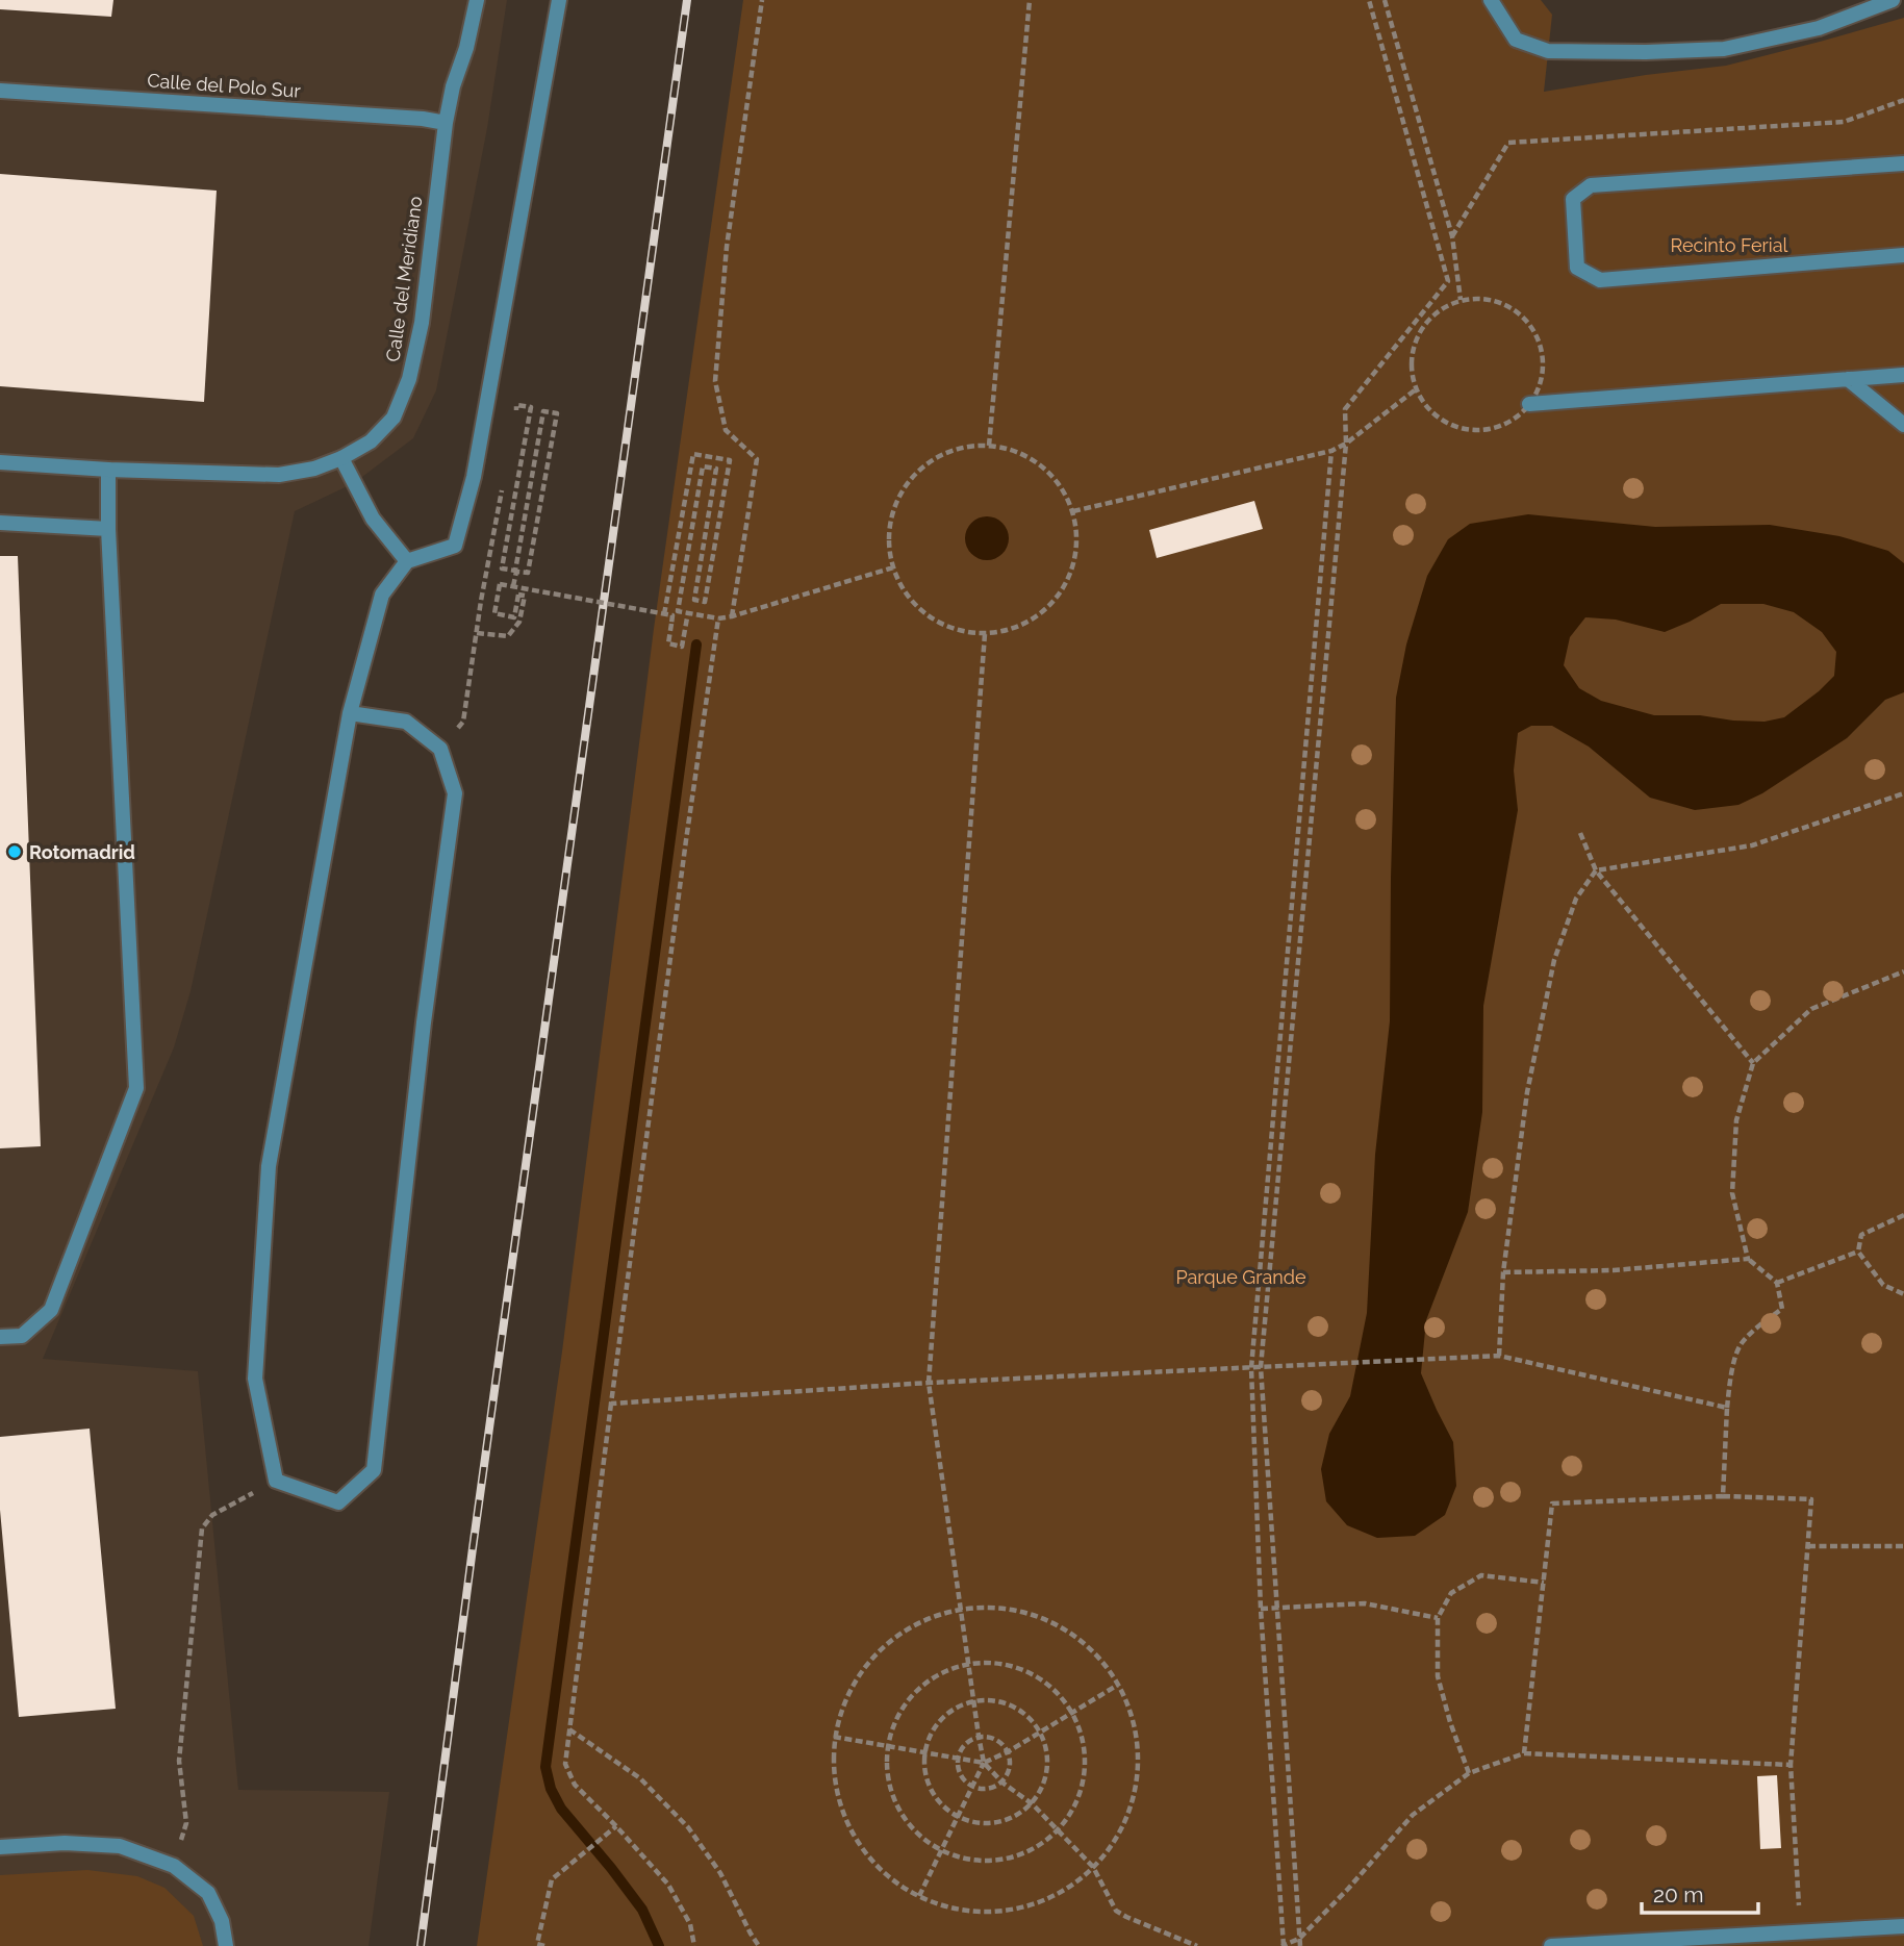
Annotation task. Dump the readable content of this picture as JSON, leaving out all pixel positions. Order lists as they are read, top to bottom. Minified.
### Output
{"streets":{"street":["Calle del Polo Sur","Calle del Meridiano"]},"crossings":[["Calle del Polo Sur","Calle del Meridiano"]],"parks":["Recinto Ferial","Parque Grande"],"places":["Rotomadrid"],"scale_bar":"20 m"}
